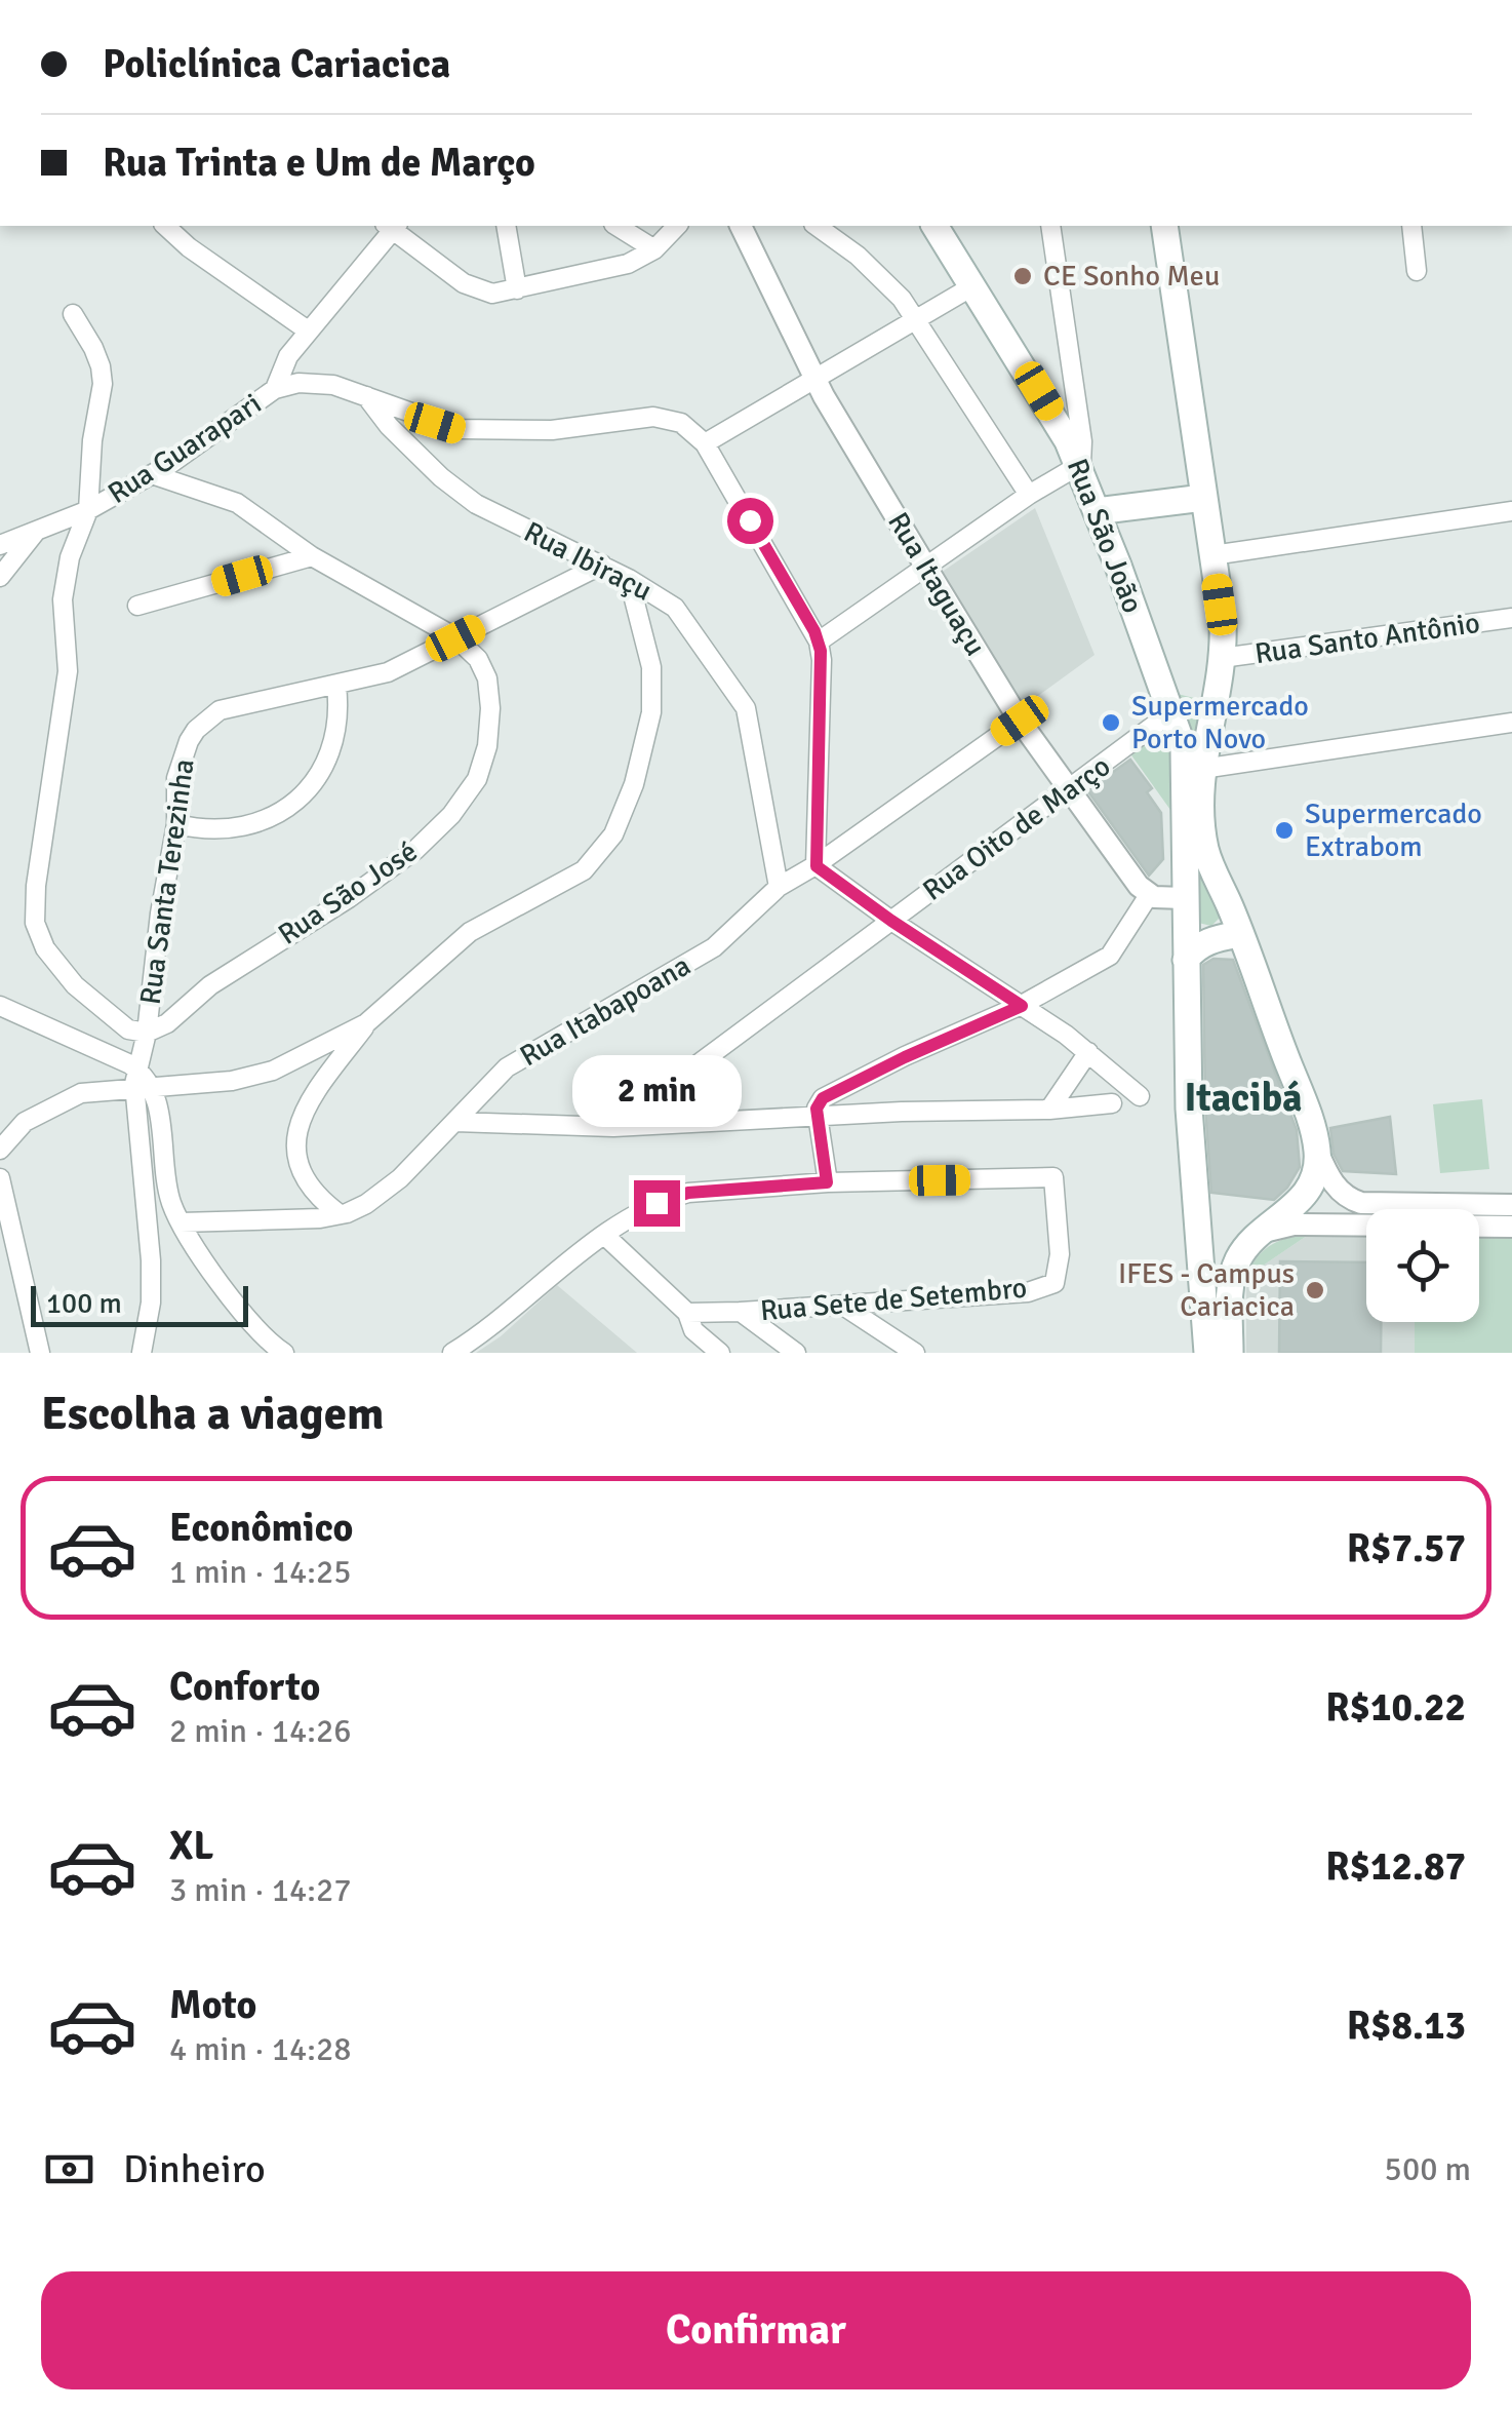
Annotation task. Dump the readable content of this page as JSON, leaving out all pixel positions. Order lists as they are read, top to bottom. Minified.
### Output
{"streets":{"main road":["Rua São João"],"street":["Rua Guarapari","Rua Ibiraçu","Rua Itaguaçu","Rua Santo Antônio","Rua Oito de Março","Rua Santa Terezinha","Rua São José","Rua Itabapoana","Rua Sete de Setembro"]},"crossings":[["Rua Guarapari","Rua Ibiraçu"],["Rua Guarapari","Rua São José"],["Rua São João","Rua Oito de Março"],["Rua Ibiraçu","Rua Santa Terezinha"],["Rua Ibiraçu","Rua Itabapoana"],["Rua Itaguaçu","Rua Oito de Março"],["Rua Itaguaçu","Rua Itabapoana"],["Rua Santa Terezinha","Rua São José"]],"districts":["Itacibá"],"places":["CE Sonho Meu","Supermercado Porto Novo","Supermercado Extrabom","IFES - Campus Cariacica"],"scale_bar":"100 m","page":{"banner":["Policlínica Cariacica","Rua Trinta e Um de Março"],"bubble":"2 min","scale":"100 m","heading":"Escolha a viagem","list":[{"name":"Econômico","note":"1 min · 14:25","value":"R$7.57"},{"name":"Conforto","note":"2 min · 14:26","value":"R$10.22"},{"name":"XL","note":"3 min · 14:27","value":"R$12.87"},{"name":"Moto","note":"4 min · 14:28","value":"R$8.13"}],"pay":["Dinheiro","500 m"],"buttons":"Confirmar"}}
